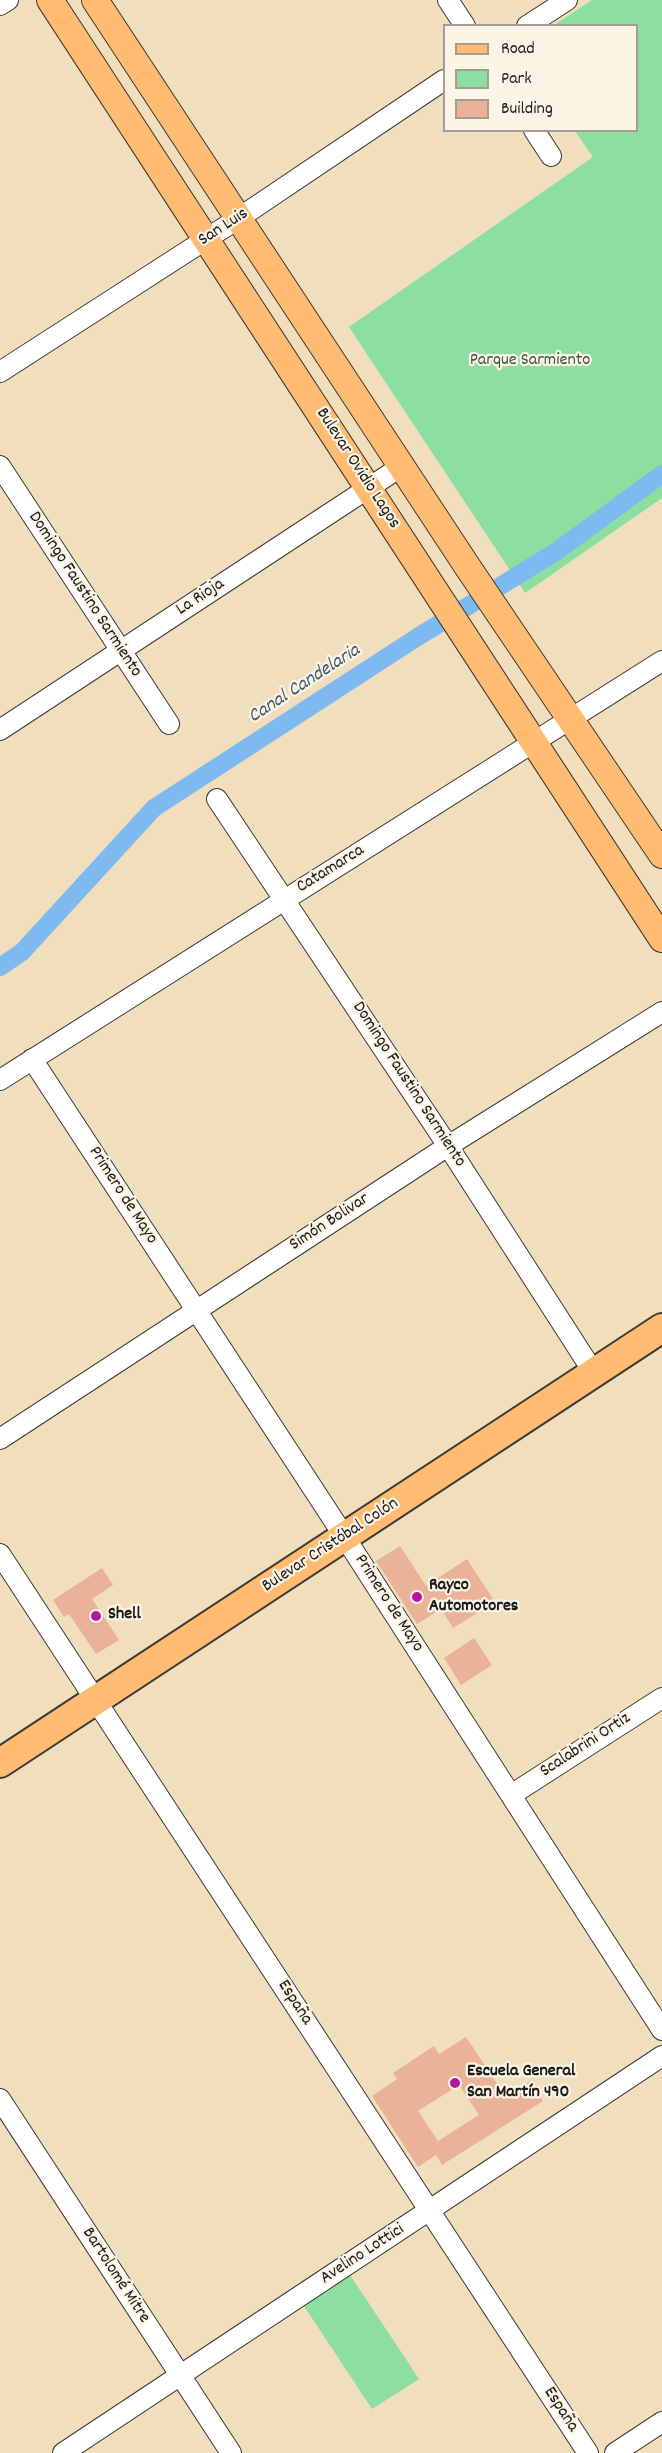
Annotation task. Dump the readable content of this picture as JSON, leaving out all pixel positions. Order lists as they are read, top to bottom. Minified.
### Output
{"streets":{"highway":["Bulevar Cristóbal Colón"],"main road":["Bulevar Ovidio Lagos"],"street":["San Luis","Domingo Faustino Sarmiento","La Rioja","Catamarca","Primero de Mayo","Simón Bolivar","Scalabrini Ortiz","España","Avelino Lottici","Bartolomé Mitre"]},"crossings":[["San Luis","Bulevar Ovidio Lagos"],["Bulevar Ovidio Lagos","La Rioja"],["Bulevar Ovidio Lagos","Catamarca"],["Domingo Faustino Sarmiento","La Rioja"],["Domingo Faustino Sarmiento","Catamarca"],["Domingo Faustino Sarmiento","Simón Bolivar"],["Domingo Faustino Sarmiento","Bulevar Cristóbal Colón"],["Catamarca","Primero de Mayo"],["Primero de Mayo","Simón Bolivar"],["Primero de Mayo","Bulevar Cristóbal Colón"],["Primero de Mayo","Scalabrini Ortiz"],["Bulevar Cristóbal Colón","España"],["España","Avelino Lottici"],["Avelino Lottici","Bartolomé Mitre"]],"water":["Canal Candelaria"],"parks":["Parque Sarmiento"],"places":["Rayco Automotores","Shell","Escuela General San Martín 490"],"legend":["Road","Park","Building"]}
